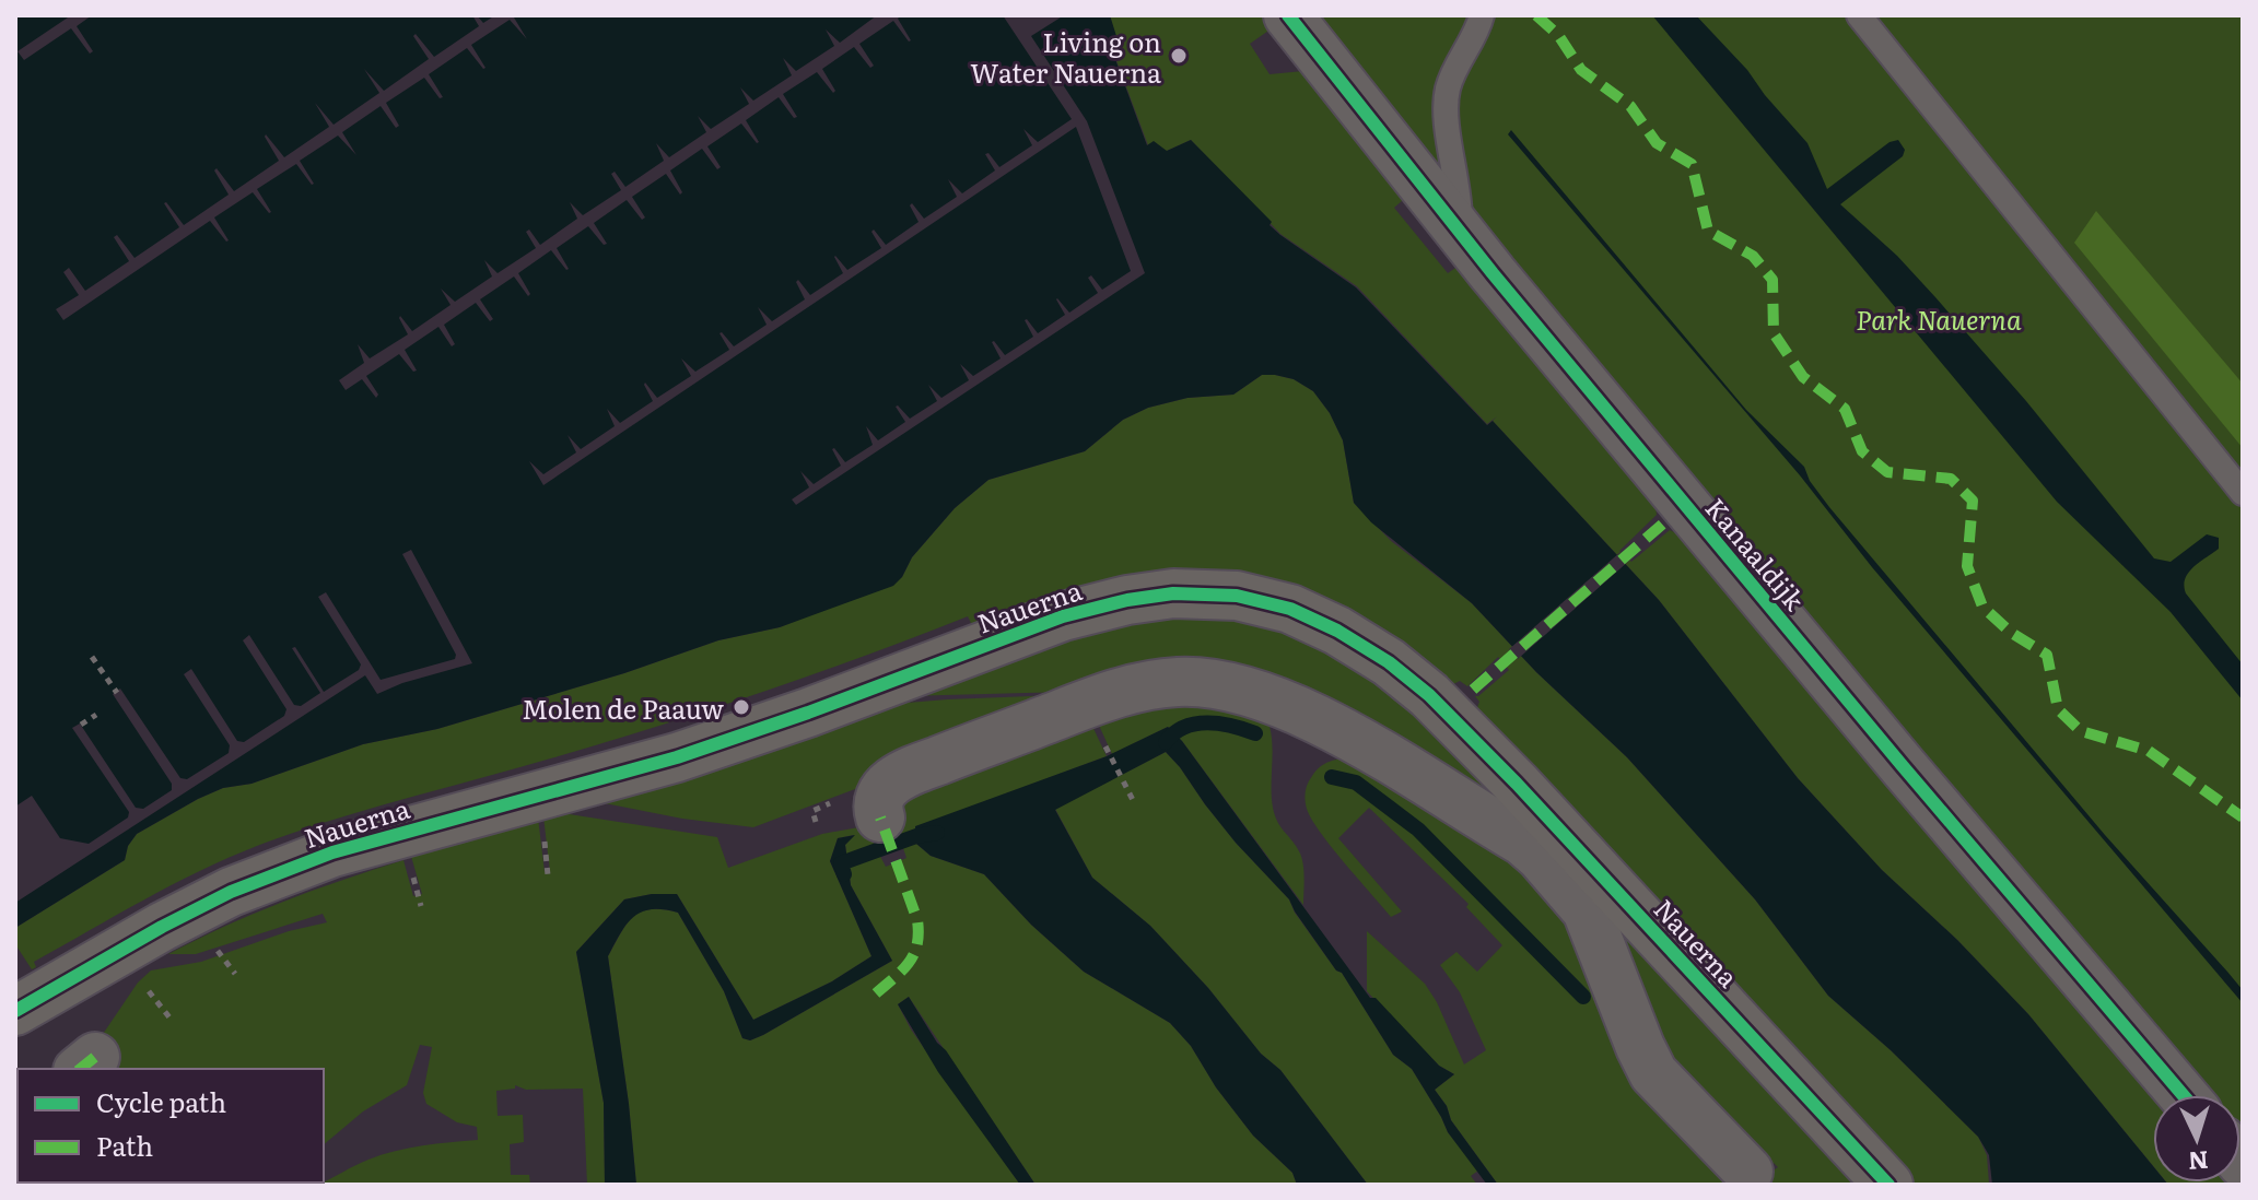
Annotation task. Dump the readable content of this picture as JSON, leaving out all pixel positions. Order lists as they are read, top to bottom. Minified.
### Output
{"streets":{"street":["Kanaaldijk","Nauerna"]},"parks":["Park Nauerna"],"places":["Living on Water Nauerna","Molen de Paauw"],"legend":["Cycle path","Path"],"north":"bottom"}
